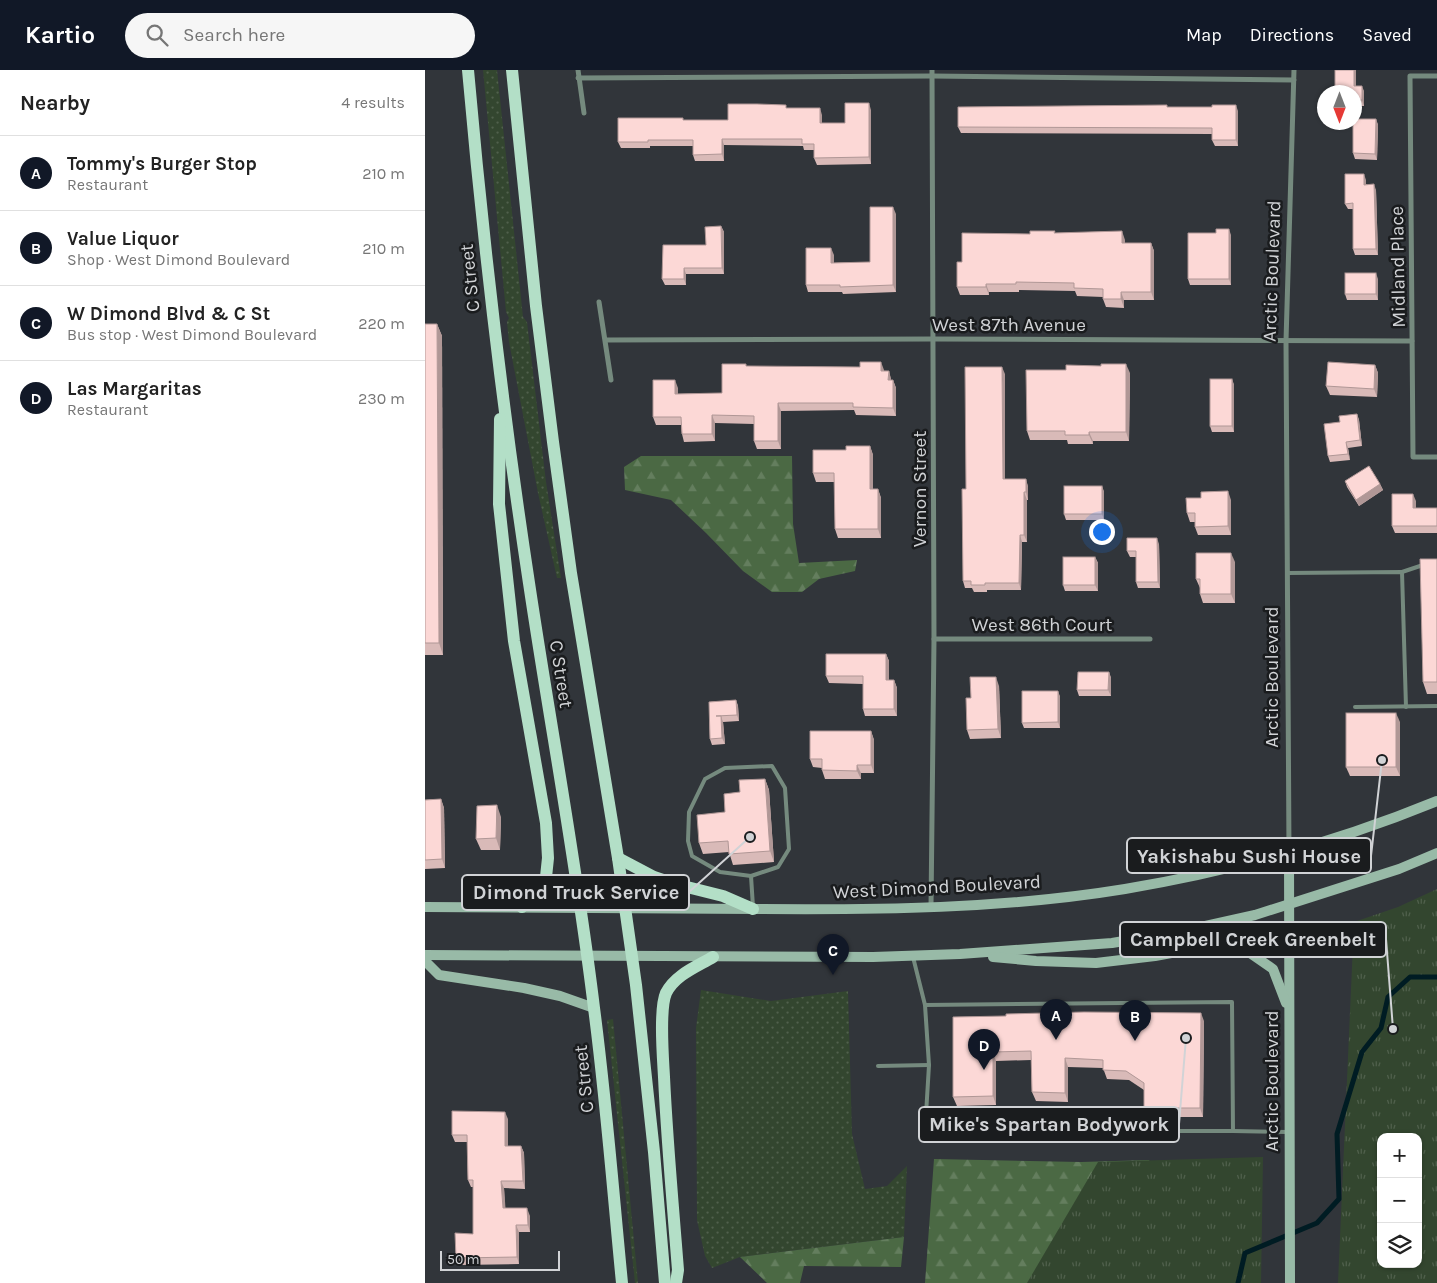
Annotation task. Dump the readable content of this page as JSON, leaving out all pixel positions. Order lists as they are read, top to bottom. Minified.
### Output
{"streets":{"main road":["Arctic Boulevard","C Street","West Dimond Boulevard"],"street":["Midland Place","West 87th Avenue","Vernon Street","West 86th Court"]},"crossings":[["Midland Place","West 87th Avenue"],["Arctic Boulevard","West 87th Avenue"],["Arctic Boulevard","West Dimond Boulevard"],["C Street","West Dimond Boulevard"],["West 87th Avenue","Vernon Street"],["Vernon Street","West 86th Court"],["Vernon Street","West Dimond Boulevard"]],"places":["Yakishabu Sushi House","Dimond Truck Service","Campbell Creek Greenbelt","Mike's Spartan Bodywork"],"scale_bar":"50 m","north":"bottom","page":{"header":"Kartio","search":"Search here","nav":["Map","Directions","Saved"],"heading":["Nearby","4 results"],"list":[{"mark":"A","name":"Tommy's Burger Stop","note":"Restaurant","value":"210 m"},{"mark":"B","name":"Value Liquor","note":"Shop · West Dimond Boulevard","value":"210 m"},{"mark":"C","name":"W Dimond Blvd & C St","note":"Bus stop · West Dimond Boulevard","value":"220 m"},{"mark":"D","name":"Las Margaritas","note":"Restaurant","value":"230 m"}],"pins":["C","A","B","D"],"map_buttons":["+","−"],"scale":"50 m"}}
